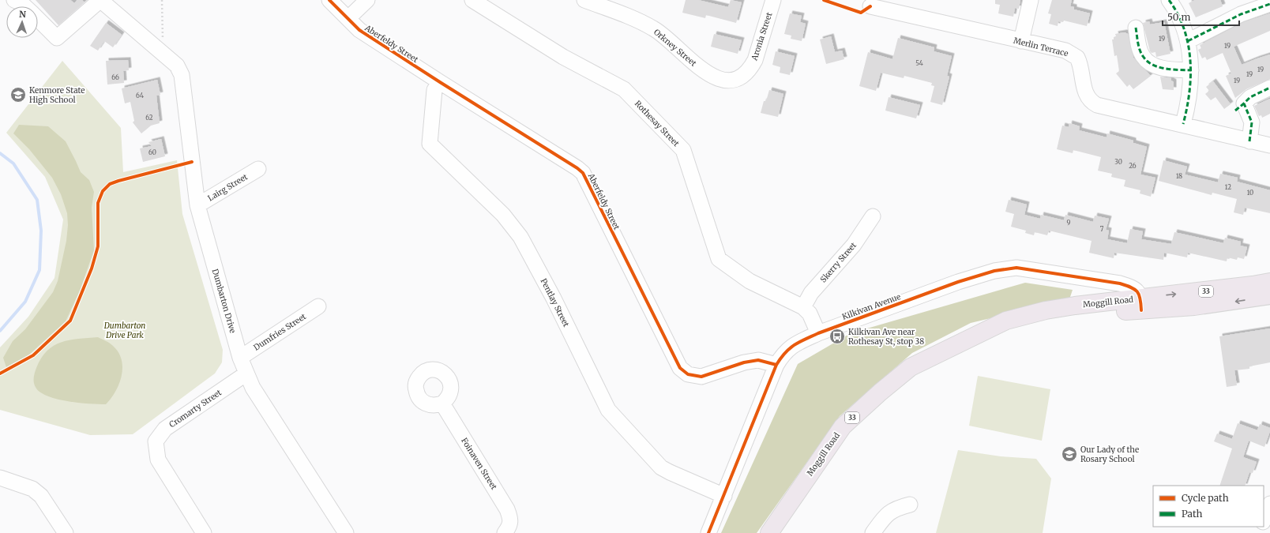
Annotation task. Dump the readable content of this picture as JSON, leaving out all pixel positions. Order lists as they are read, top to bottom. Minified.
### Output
{"streets":{"main road":["33","Moggill Road"],"street":["Aronia Street","Aberfeldy Street","Merlin Terrace","Orkney Street","Rothesay Street","Lairg Street","Skerry Street","Dumbarton Drive","Pentlay Street","Kilkivan Avenue","Dumfries Street","Cromarty Street","Foinaven Street"]},"crossings":[["Aronia Street","Orkney Street"],["Aberfeldy Street","Pentlay Street"],["Aberfeldy Street","Kilkivan Avenue"],["Rothesay Street","Skerry Street"],["Rothesay Street","Kilkivan Avenue"],["Lairg Street","Dumbarton Drive"],["Dumbarton Drive","Dumfries Street"],["Dumbarton Drive","Cromarty Street"],["Moggill Road","Kilkivan Avenue"],["Pentlay Street","Kilkivan Avenue"]],"parks":["Dumbarton Drive Park"],"places":{"school or university":["Kenmore State High School","Our Lady of the Rosary School"],"bus stop":["Kilkivan Ave near Rothesay St, stop 38"]},"house_numbers":["19","19","54","19","19","66","19","64","62","60","30","26","18","12","10","9","7"],"legend":["Cycle path","Path"],"scale_bar":"50 m","north":"top"}
